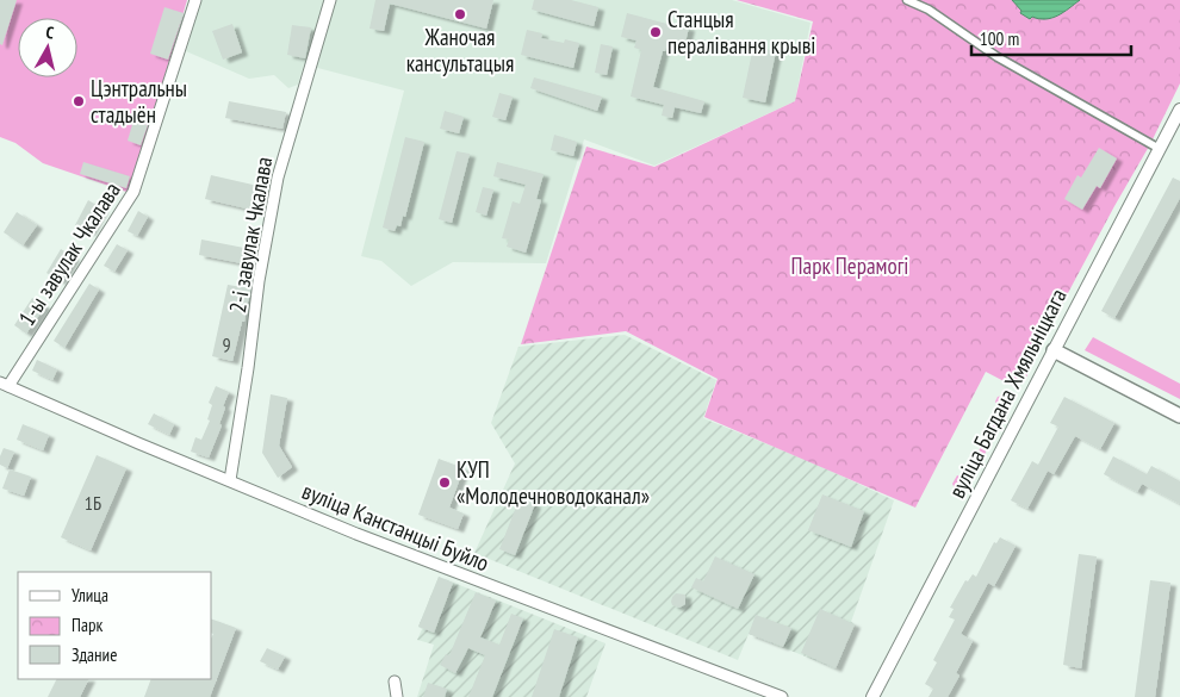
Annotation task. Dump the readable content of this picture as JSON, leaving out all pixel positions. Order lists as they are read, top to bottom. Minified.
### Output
{"streets":{"street":["2-і завулак Чкалава","1-ы завулак Чкалава","вуліца Багдана Хмяльніцкага","вуліца Канстанцыі Буйло"]},"crossings":[["2-і завулак Чкалава","вуліца Канстанцыі Буйло"],["1-ы завулак Чкалава","вуліца Канстанцыі Буйло"]],"parks":["Парк Перамогі"],"places":["Жаночая кансультацыя","Станцыя пералівання крыві","Цэнтральны стадыён","КУП «Молодечноводоканал»"],"house_numbers":["9","1Б"],"legend":["Улица","Парк","Здание"],"scale_bar":"100 m","north":"top"}
